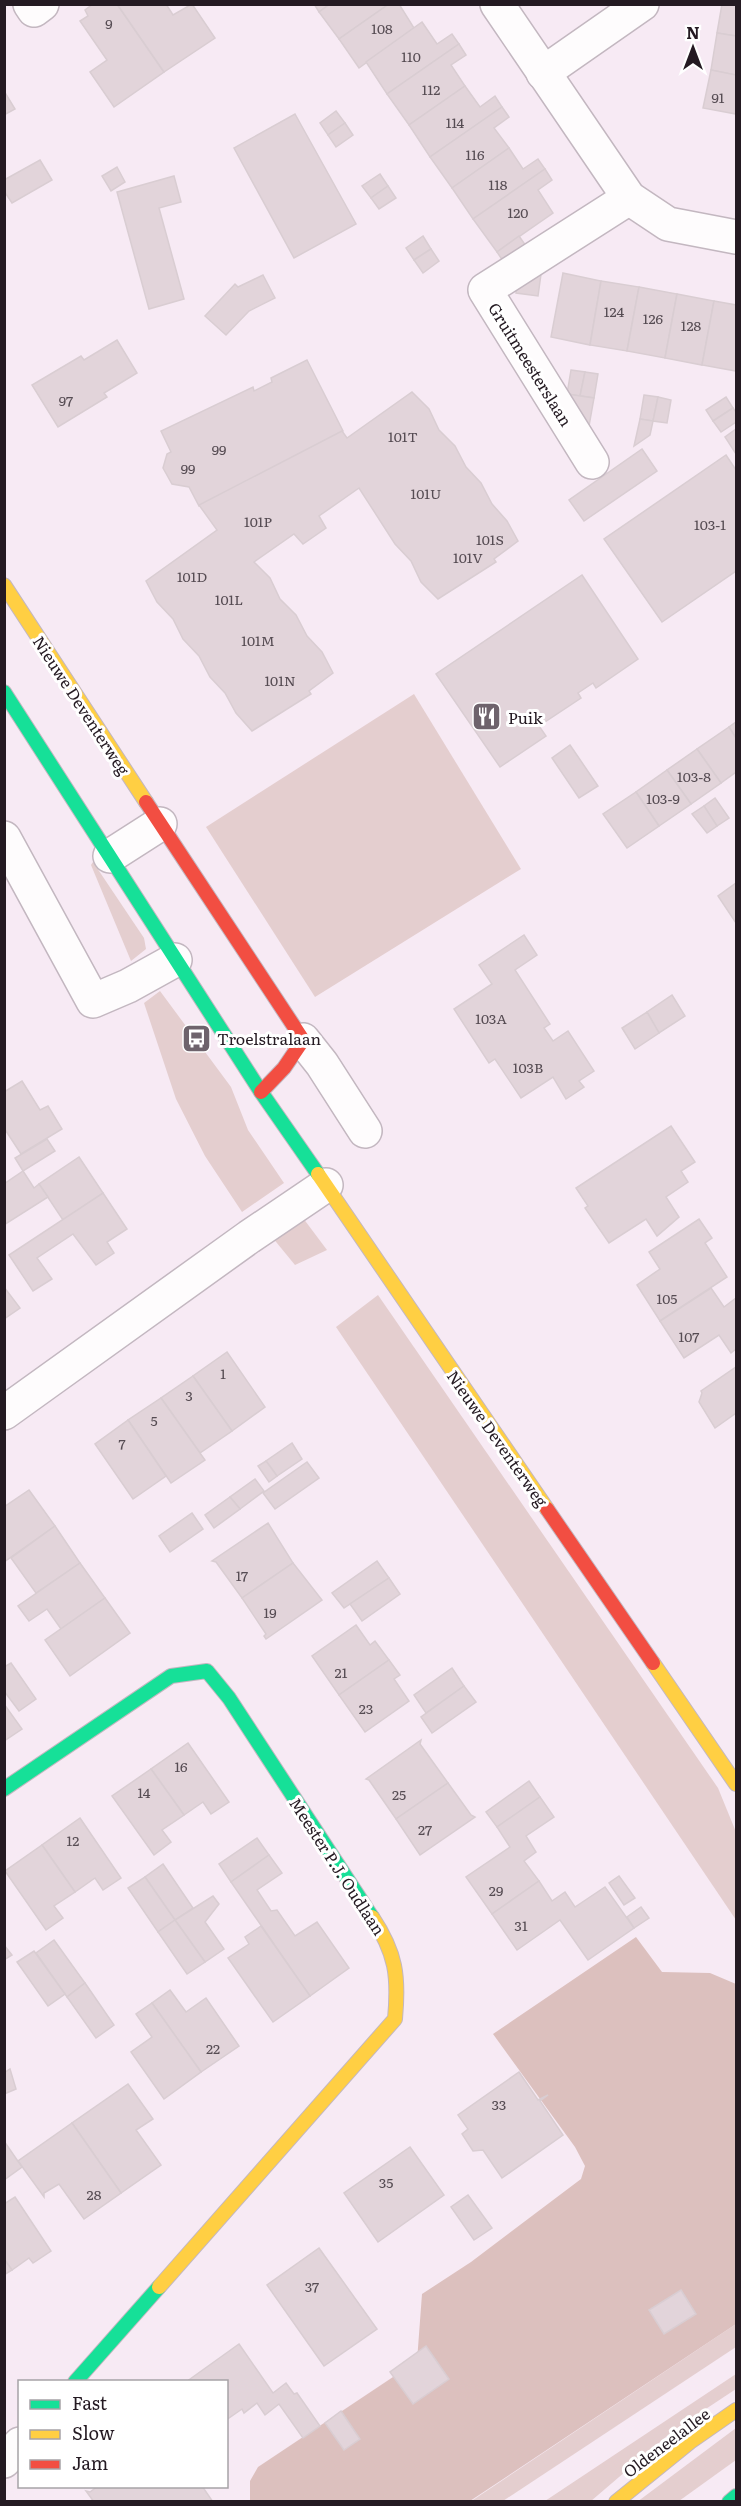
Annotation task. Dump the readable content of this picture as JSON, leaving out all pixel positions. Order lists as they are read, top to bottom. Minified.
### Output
{"streets":{"street":["Gruitmeesterslaan","Nieuwe Deventerweg","Meester P.J. Oudlaan","Oldeneelallee"]},"places":{"restaurant":["Puik"],"bus stop":["Troelstralaan"]},"house_numbers":["9","108","110","112","91","114","116","118","120","124","126","128","97","101T","99","99","101U","101P","103-1","101S","101V","101D","101L","101M","101N","103-8","103-9","103A","103B","105","107","1","3","5","7","17","19","21","23","16","14","25","27","12","29","31","22","33","35","28","37"],"legend":["Fast","Slow","Jam"],"north":"top"}
